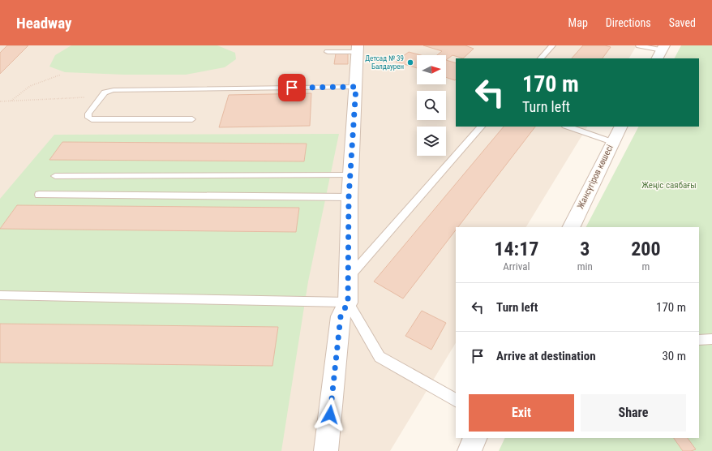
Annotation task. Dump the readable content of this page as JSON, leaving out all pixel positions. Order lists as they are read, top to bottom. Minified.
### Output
{"streets":{"street":["Жансүгіров көшесі"]},"parks":["Жеңіс саябағы"],"places":["Детсад № 39 Балдаурен"],"north":"right","page":{"header":"Headway","nav":["Map","Directions","Saved"],"turn":["170 m","Turn left"],"eta":["14:17","Arrival","3","min","200","m"],"list":[{"name":"Turn left","value":"170 m"},{"name":"Arrive at destination","value":"30 m"}],"buttons":["Exit","Share"]}}
